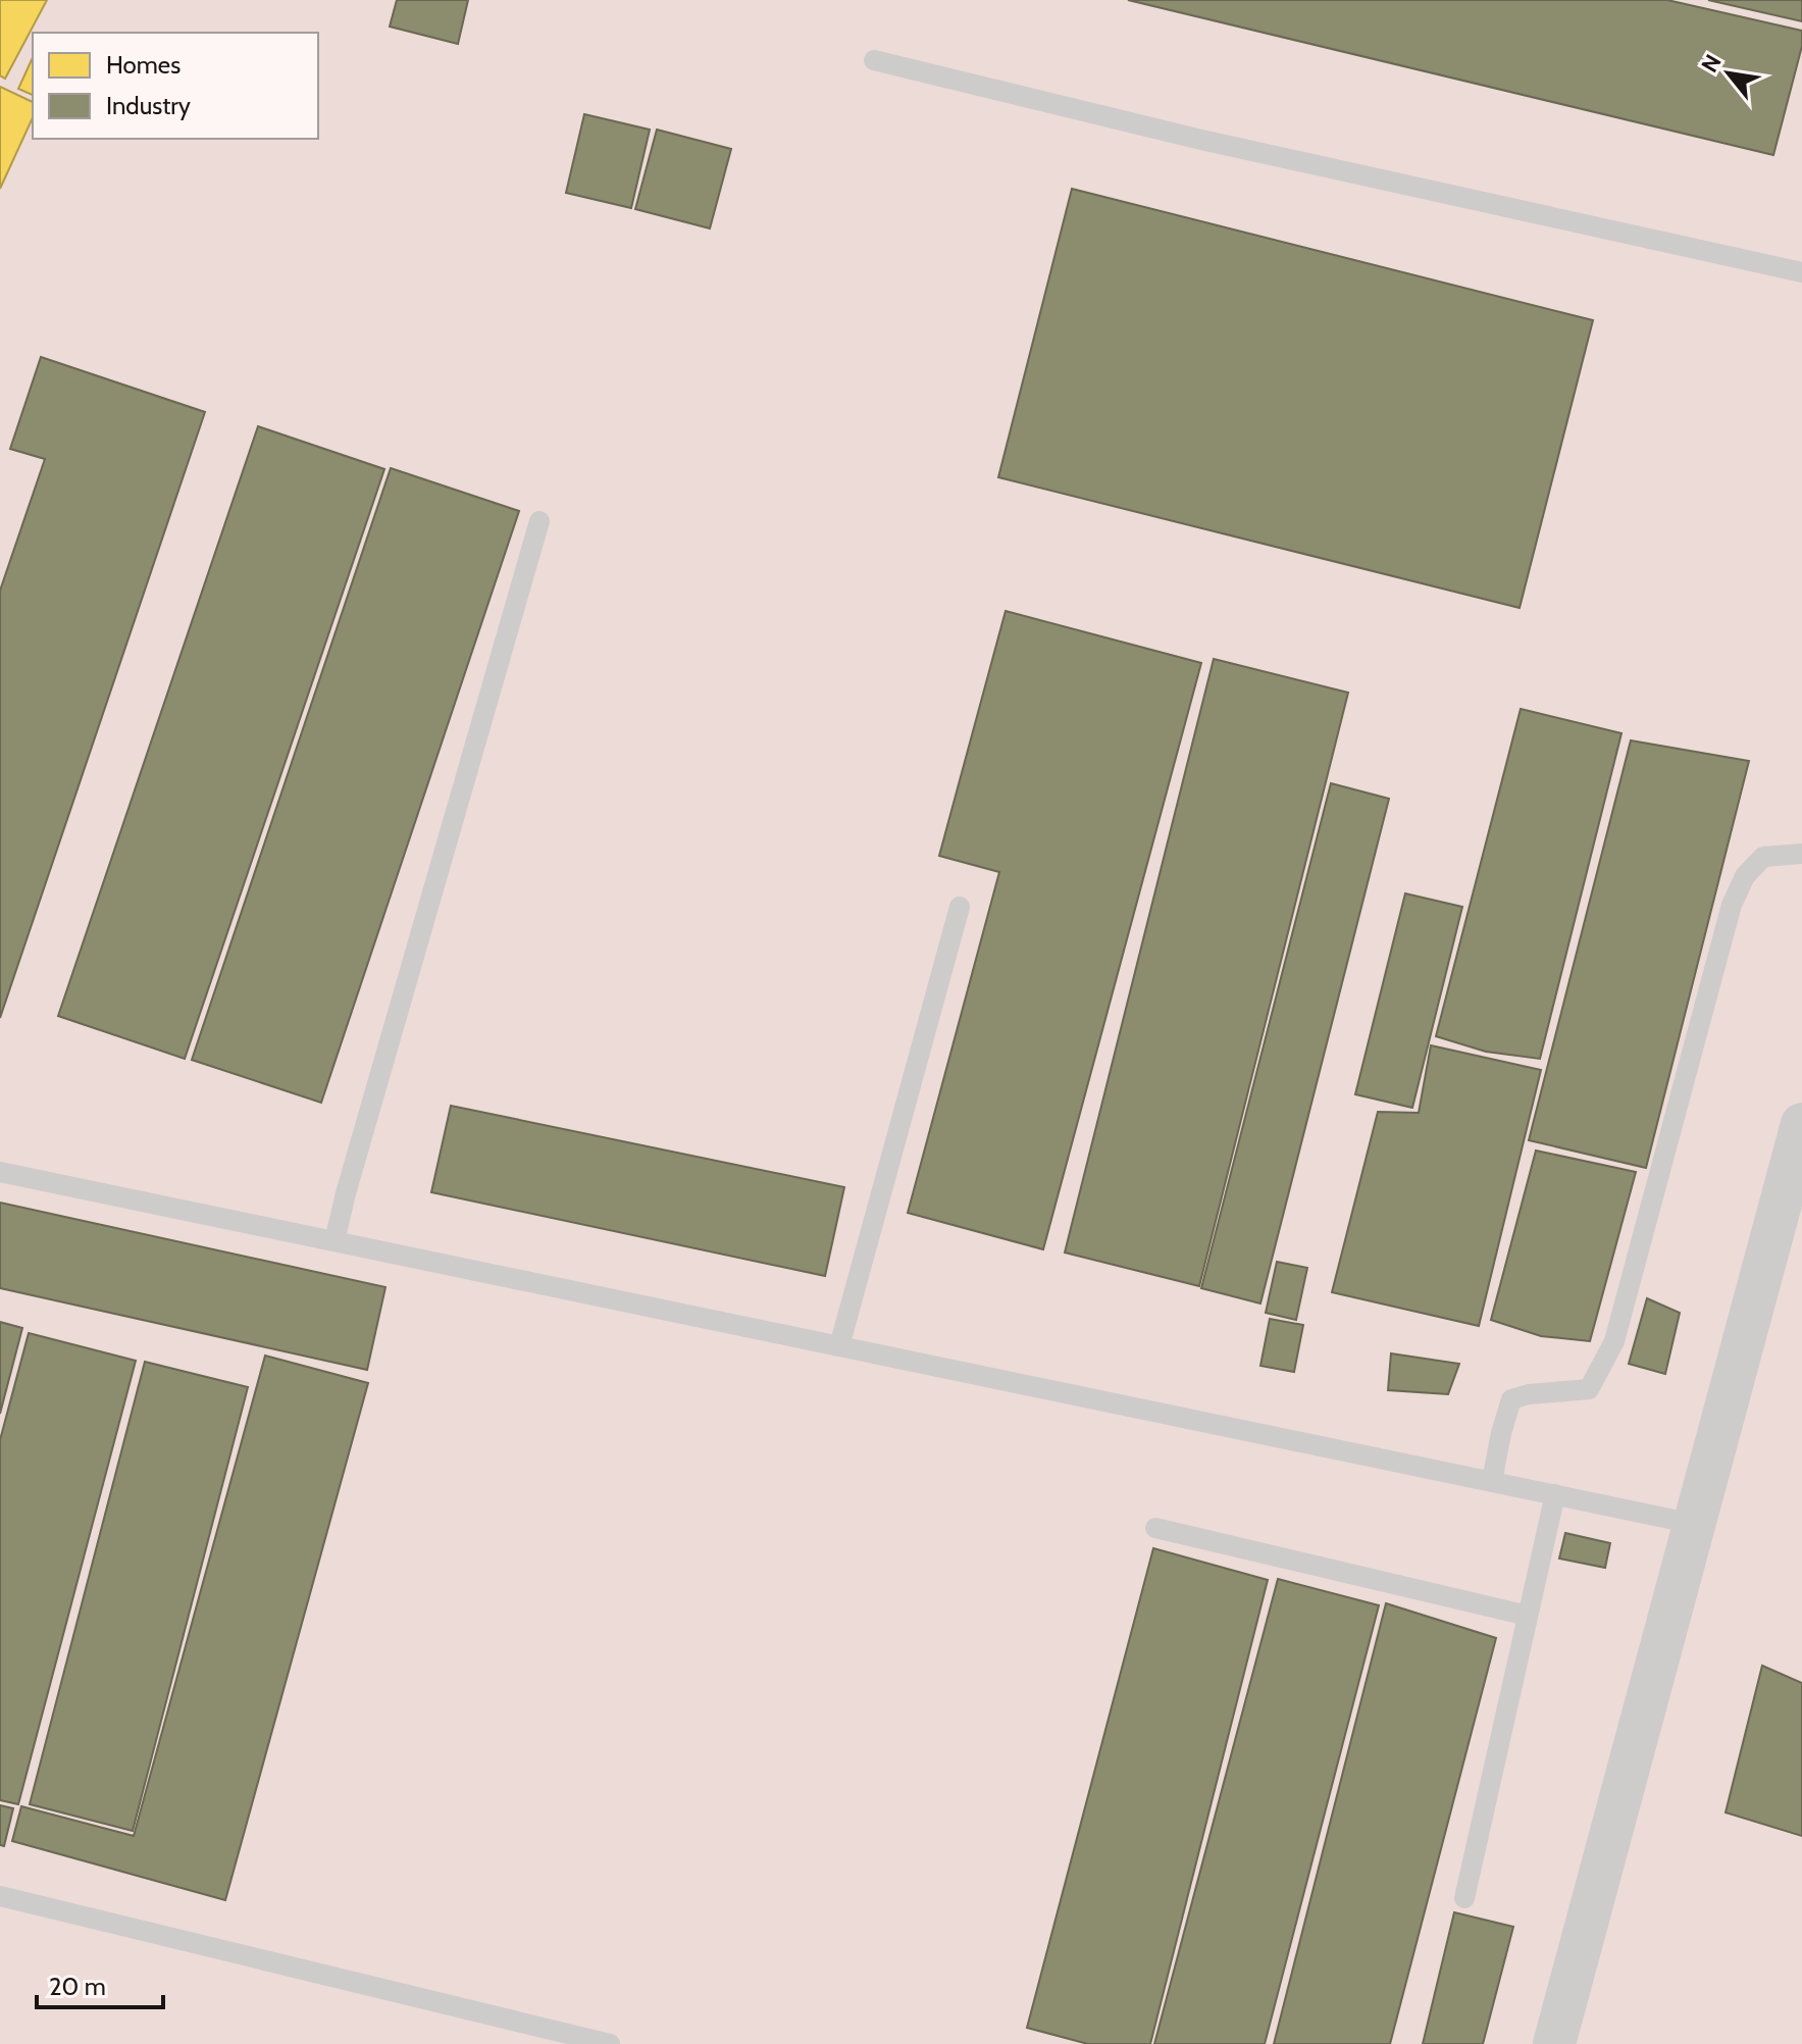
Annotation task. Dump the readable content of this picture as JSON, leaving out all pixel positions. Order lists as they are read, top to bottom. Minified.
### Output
{"legend":["Homes","Industry"],"scale_bar":"20 m","north":"top left"}
